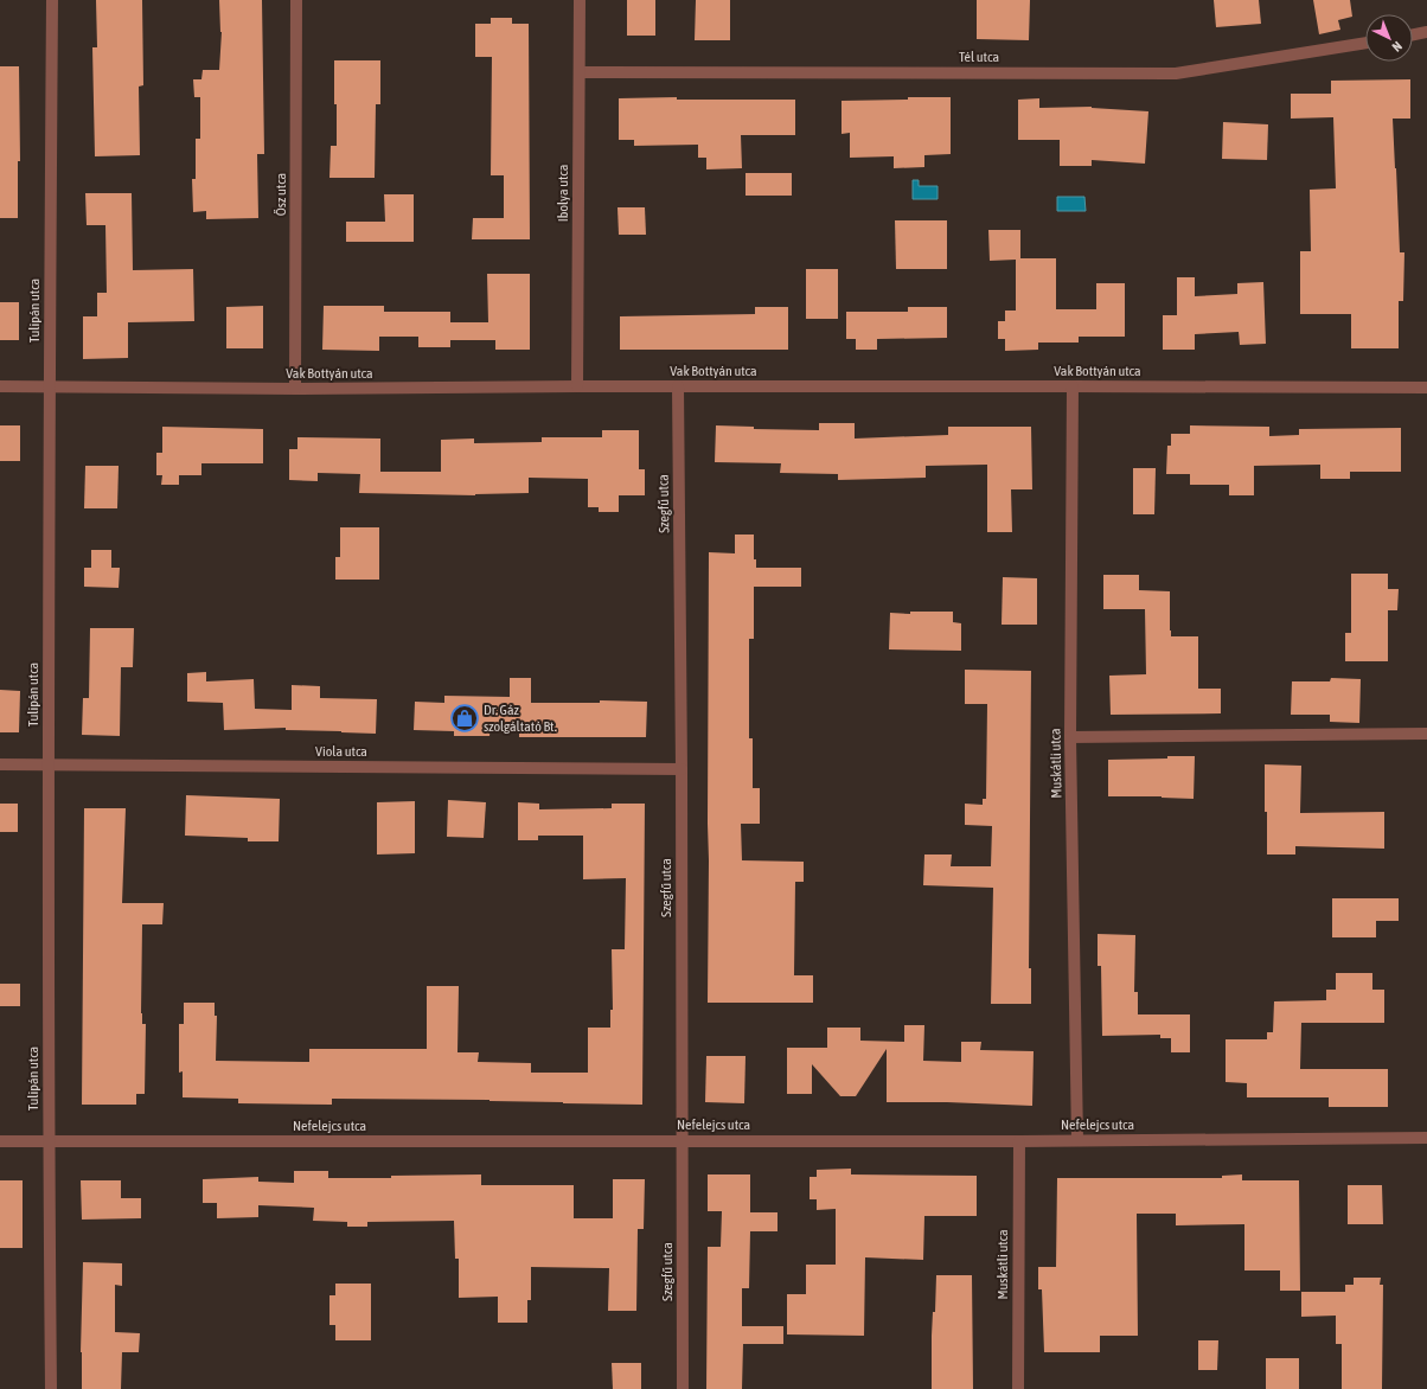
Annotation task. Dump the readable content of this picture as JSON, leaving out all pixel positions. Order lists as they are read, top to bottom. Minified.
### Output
{"streets":{"street":["Tél utca","Ibolya utca","Ősz utca","Tulipán utca","Vak Bottyán utca","Szegfű utca","Viola utca","Muskátli utca","Nefelejcs utca"]},"crossings":[["Tél utca","Ibolya utca"],["Ibolya utca","Vak Bottyán utca"],["Ősz utca","Vak Bottyán utca"],["Tulipán utca","Vak Bottyán utca"],["Tulipán utca","Viola utca"],["Tulipán utca","Nefelejcs utca"],["Vak Bottyán utca","Szegfű utca"],["Vak Bottyán utca","Muskátli utca"],["Szegfű utca","Viola utca"],["Szegfű utca","Nefelejcs utca"],["Muskátli utca","Nefelejcs utca"]],"places":{"shop":["Dr. Gáz szolgáltató Bt."]},"north":"bottom right"}
